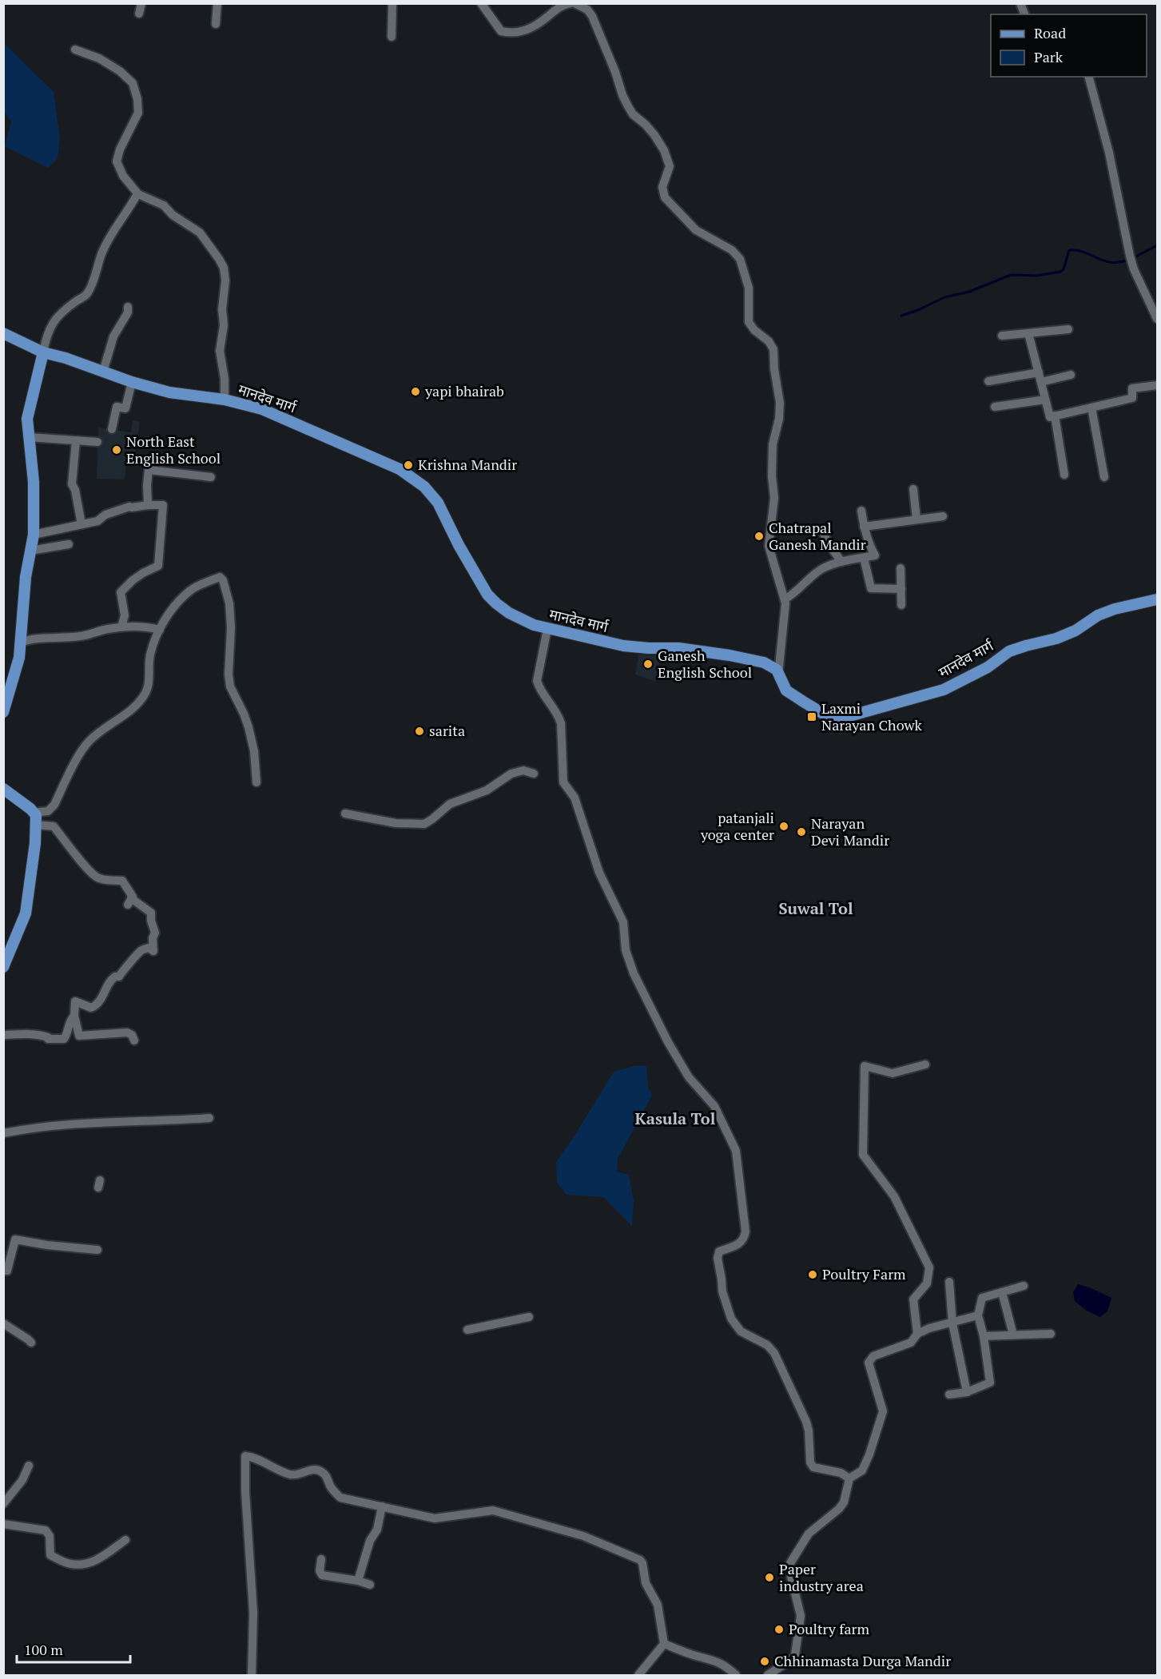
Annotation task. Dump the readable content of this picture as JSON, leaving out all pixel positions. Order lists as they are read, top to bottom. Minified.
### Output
{"streets":{"main road":["मानदेव मार्ग"]},"districts":["Suwal Tol","Kasula Tol"],"places":{"other":["yapi bhairab","North East English School","Krishna Mandir","Chatrapal Ganesh Mandir","Ganesh English School","sarita","patanjali yoga center","Narayan Devi Mandir","Poultry Farm","Paper industry area","Poultry farm","Chhinamasta Durga Mandir"],"transit":["Laxmi Narayan Chowk"]},"legend":["Road","Park"],"scale_bar":"100 m"}
